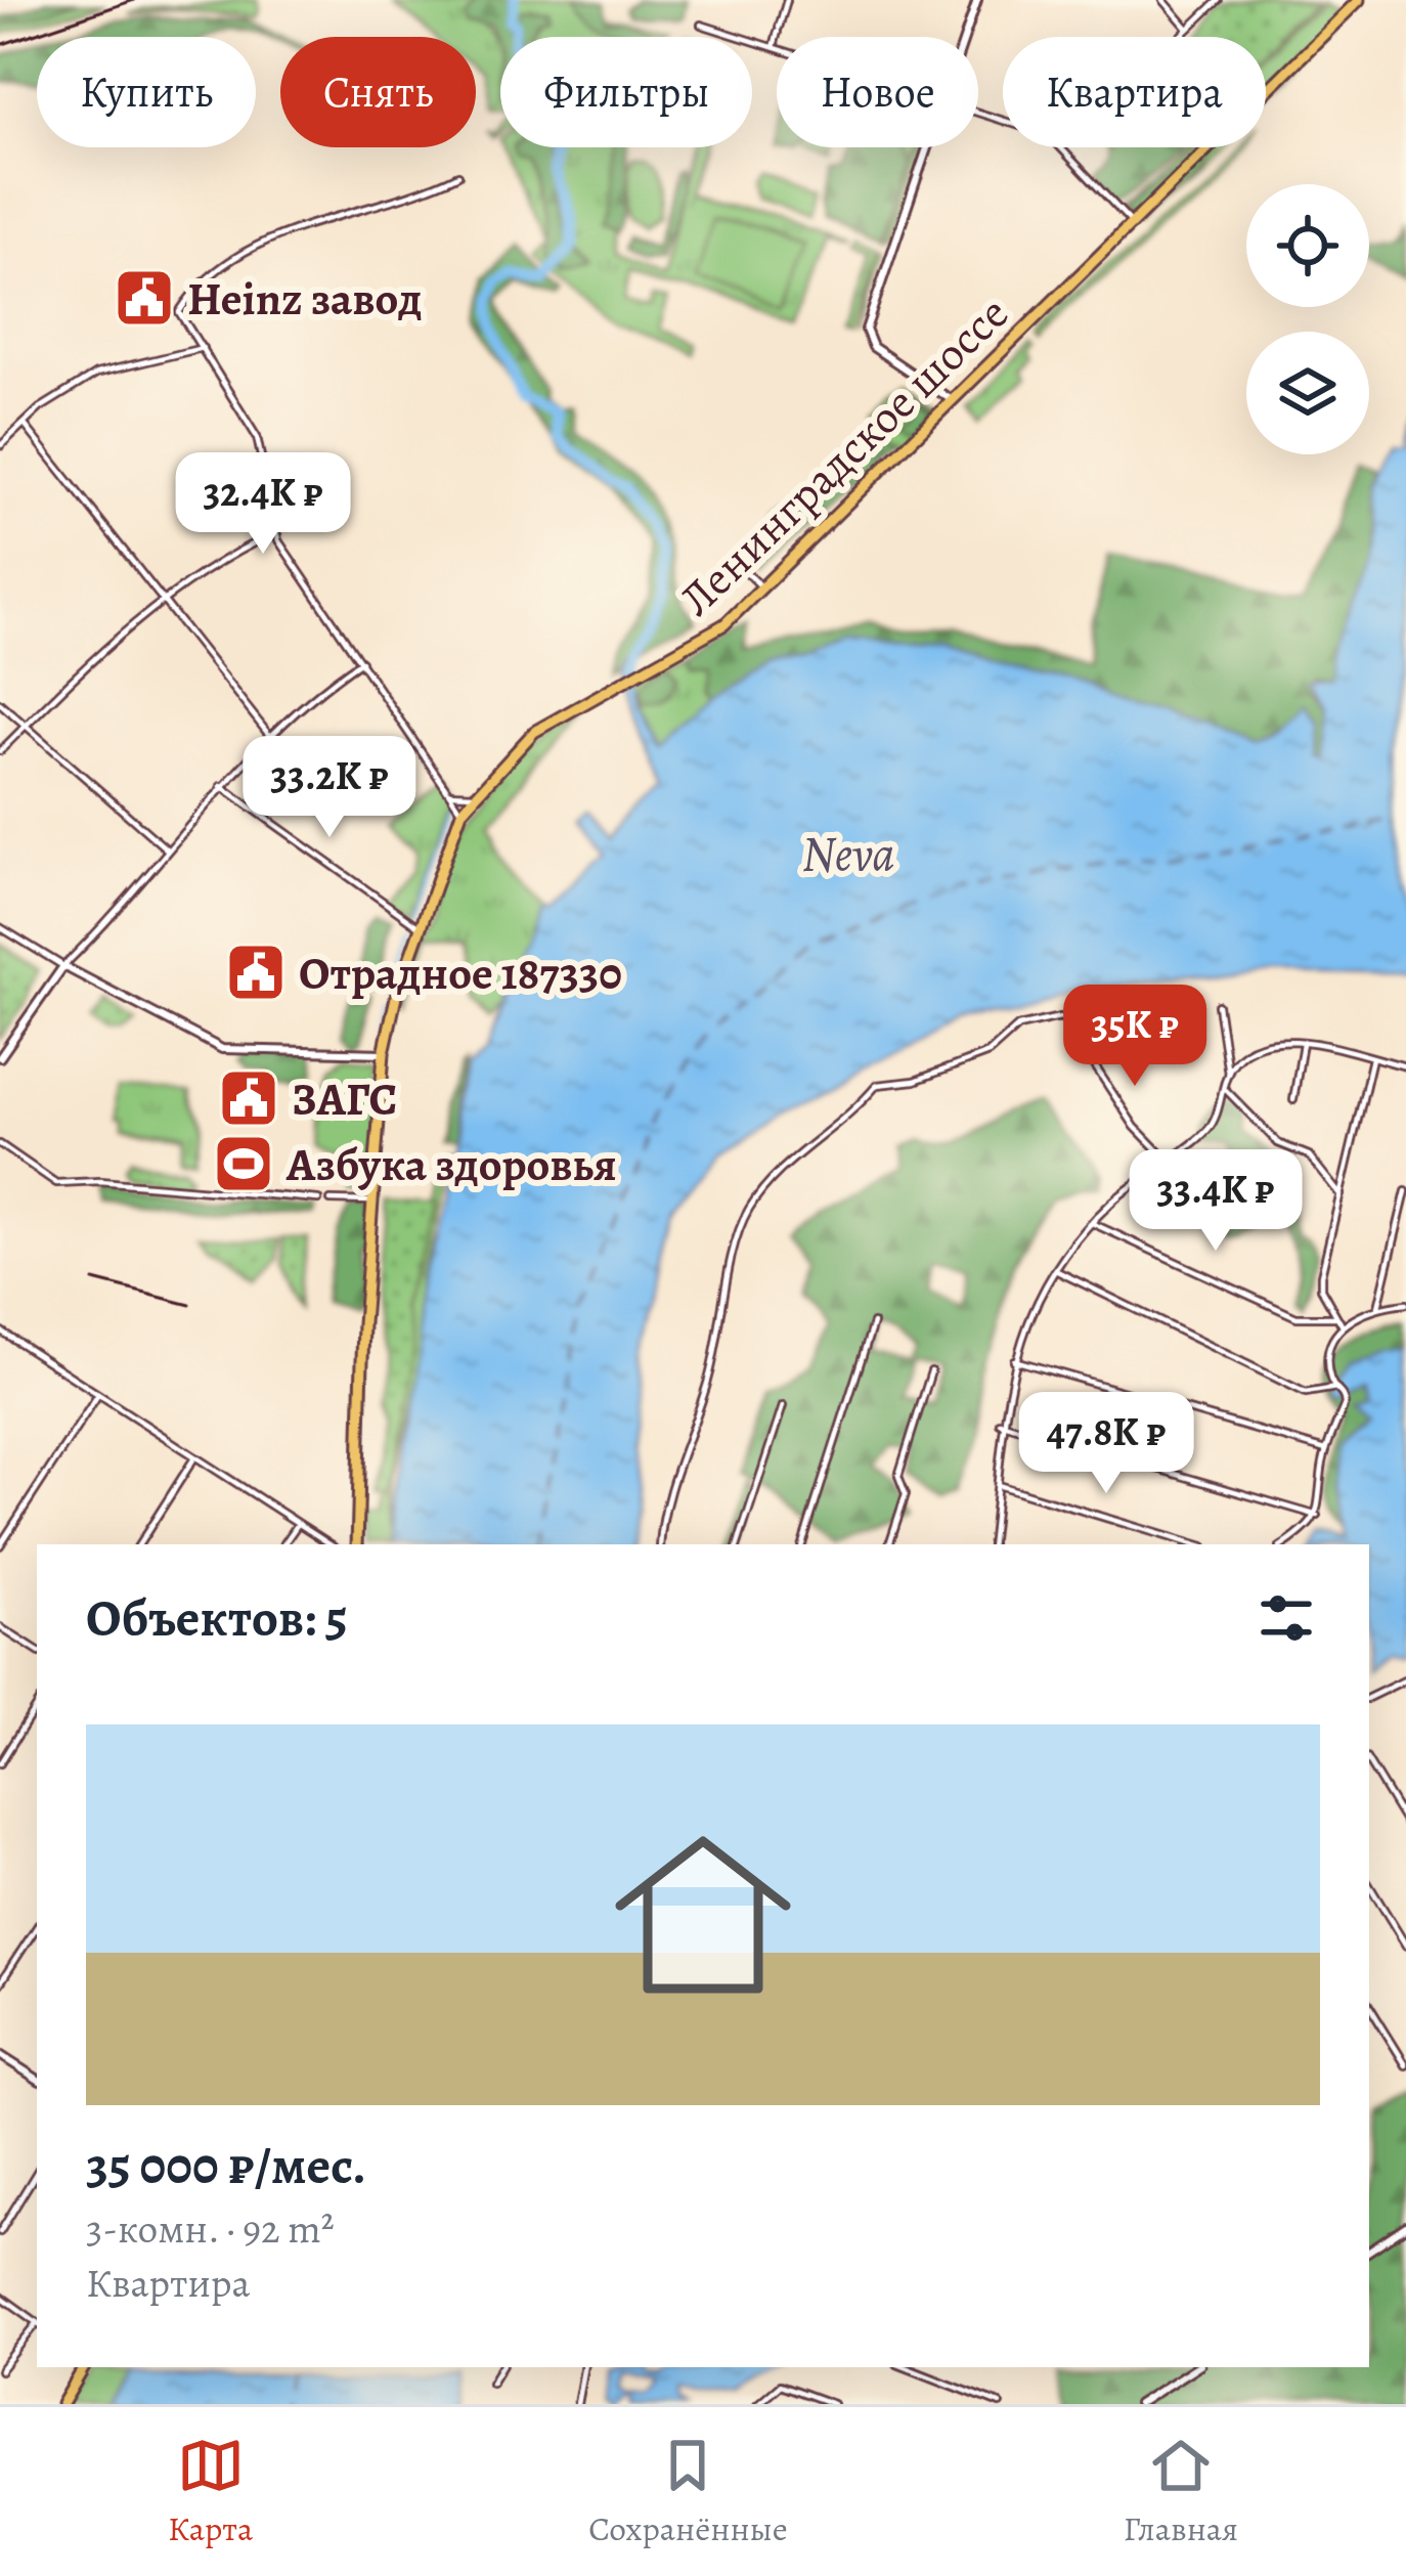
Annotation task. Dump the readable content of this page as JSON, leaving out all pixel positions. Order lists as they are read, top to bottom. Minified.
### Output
{"streets":{"main road":["Ленинградское шоссе"]},"water":["Neva"],"places":{"public building":["Heinz завод","Отрадное 187330","ЗАГС"],"sports":["Азбука здоровья"]},"page":{"chip":["Купить","Снять","Фильтры","Новое","Квартира"],"price":["32.4K ₽","33.2K ₽","35K ₽","33.4K ₽","47.8K ₽"],"heading":"Объектов: 5","list":[{"name":"35 000 ₽/мес.","note":"3-комн. · 92 m² · Квартира"}],"tabs":["Карта","Сохранённые","Главная"]}}
